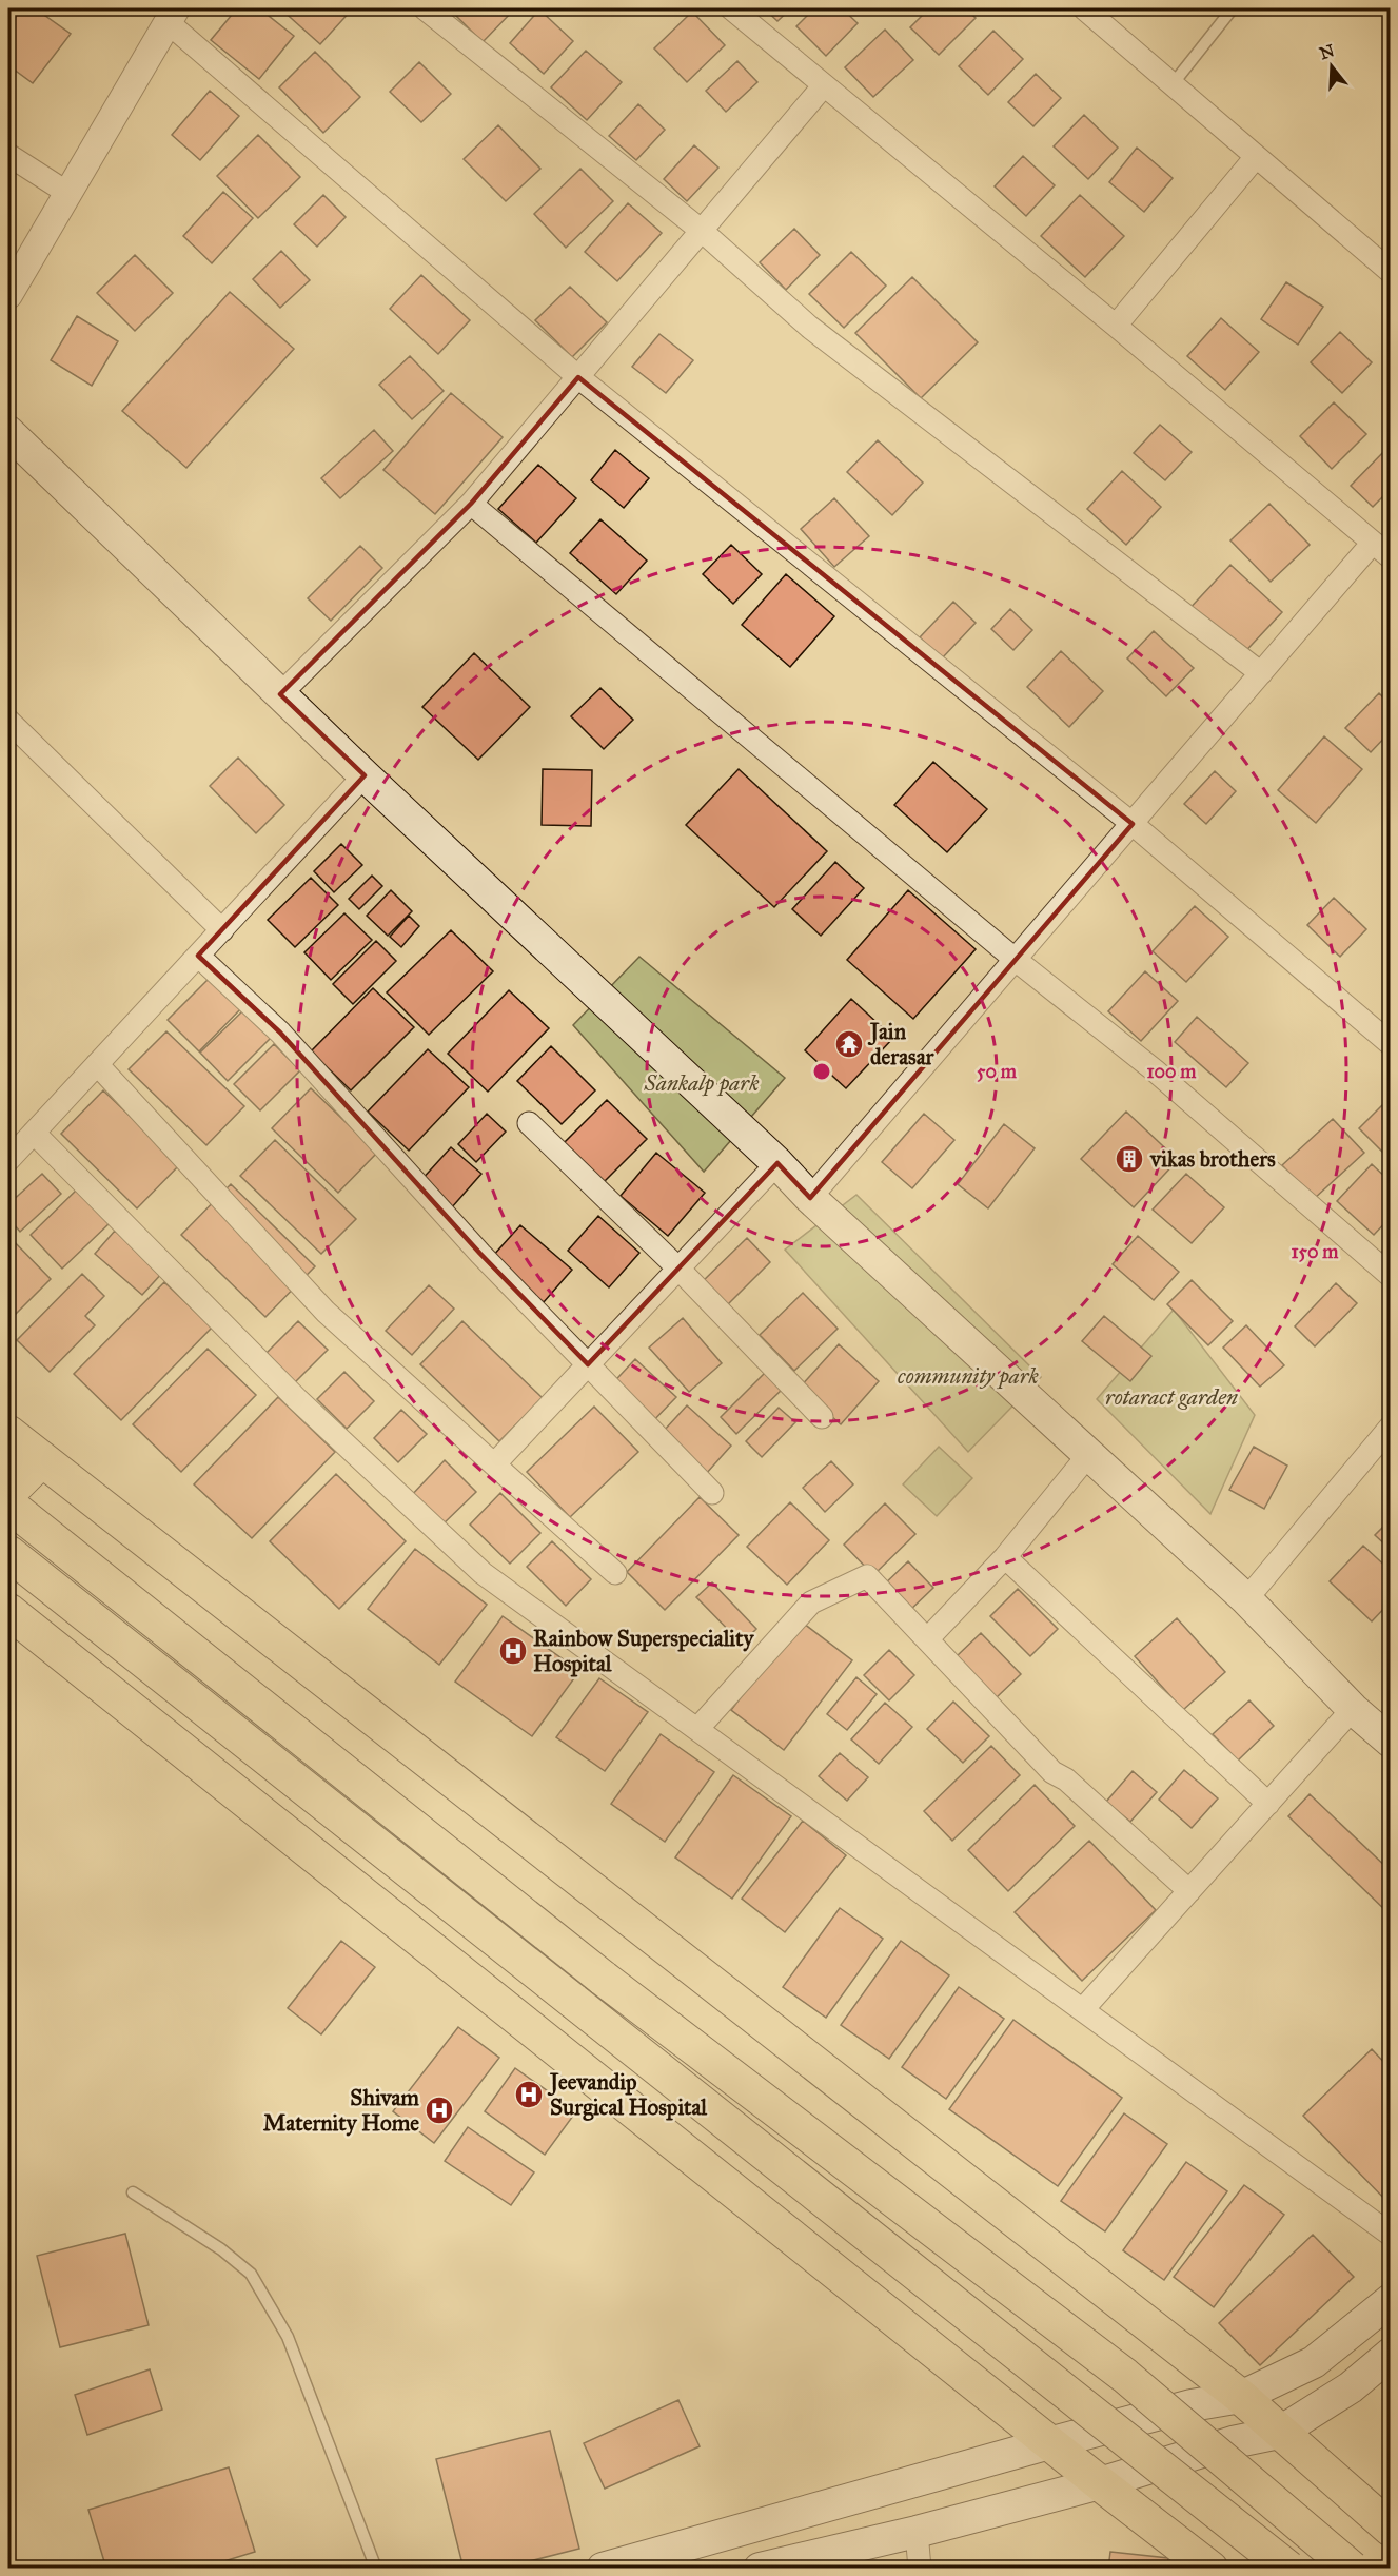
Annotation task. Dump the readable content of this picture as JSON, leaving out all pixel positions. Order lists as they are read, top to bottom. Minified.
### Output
{"parks":["Sankalp park","community park","rotaract garden"],"places":{"temple":["Jain derasar"],"building":["vikas brothers"],"hospital":["Rainbow Superspeciality Hospital","Jeevandip Surgical Hospital","Shivam Maternity Home"]},"north":"top","rings":["50 m","100 m","150 m"]}
